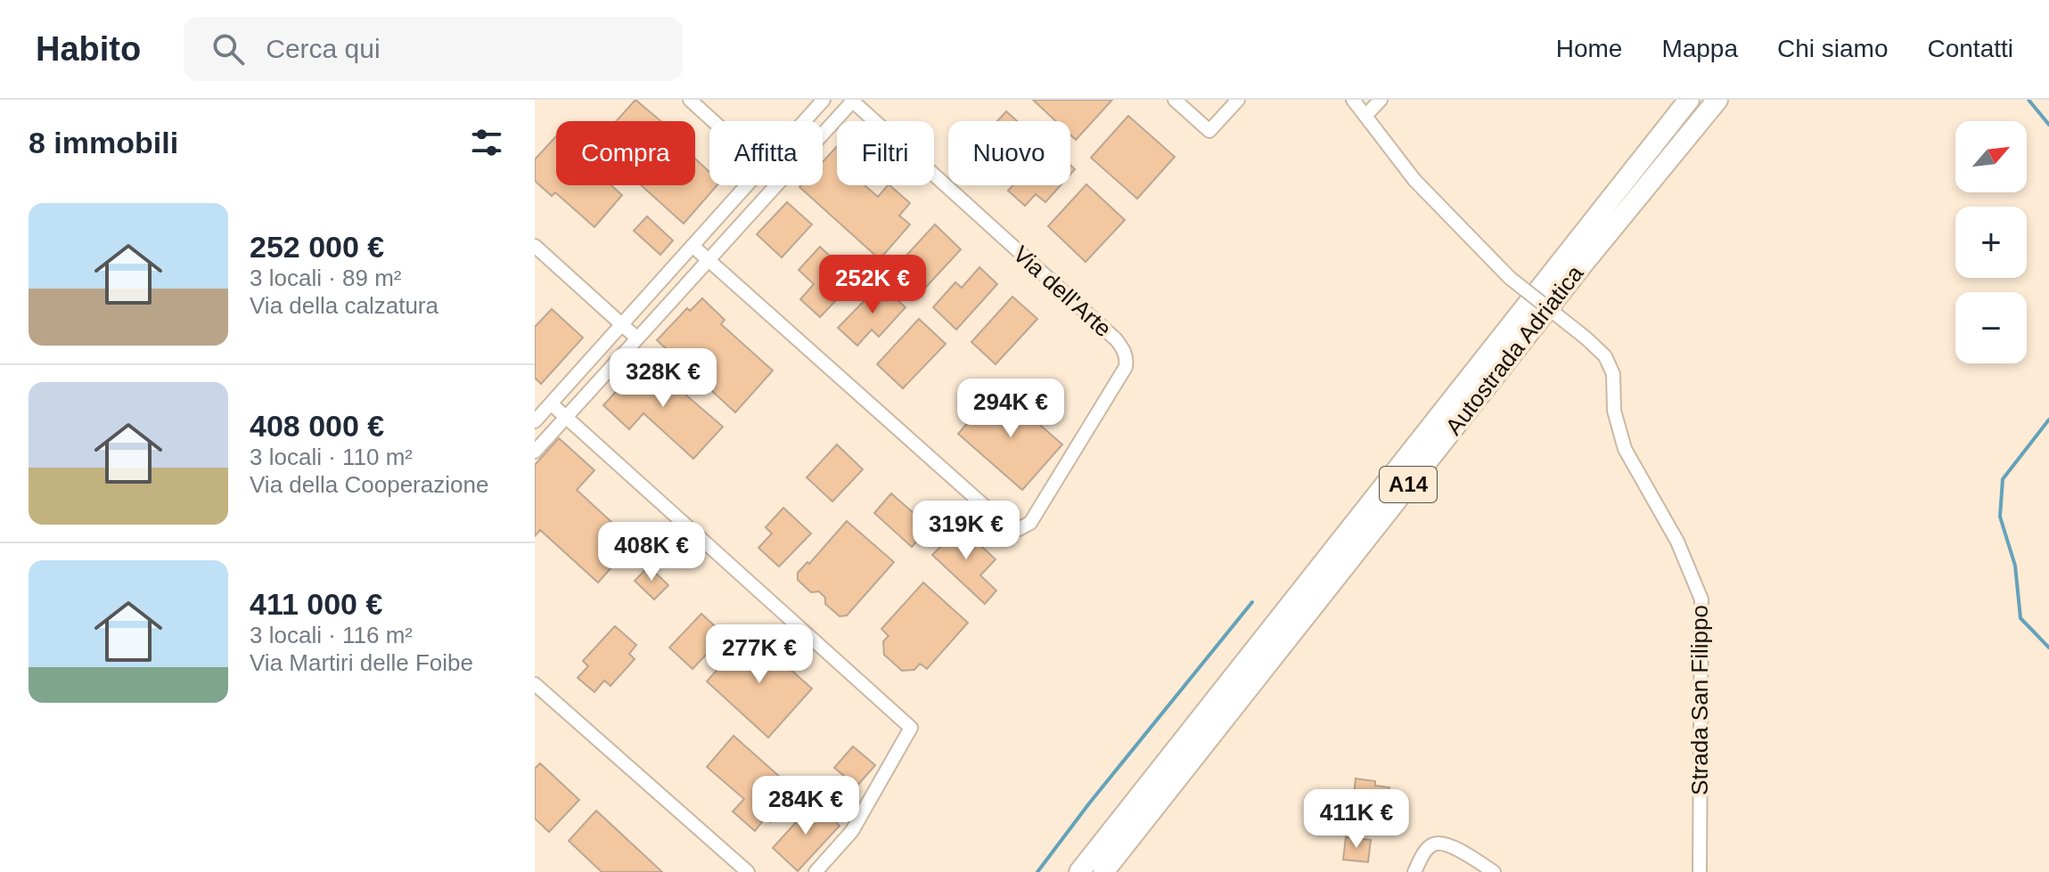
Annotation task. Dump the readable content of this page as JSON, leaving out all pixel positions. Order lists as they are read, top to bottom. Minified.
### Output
{"streets":{"highway":["Autostrada Adriatica","A14"],"street":["Via dell'Arte","Strada San Filippo"]},"north":"top right","page":{"header":"Habito","search":"Cerca qui","nav":["Home","Mappa","Chi siamo","Contatti"],"heading":"8 immobili","map_buttons":["+","−"],"chip":["Compra","Affitta","Filtri","Nuovo"],"list":[{"name":"252 000 €","note":"3 locali · 89 m² · Via della calzatura"},{"name":"408 000 €","note":"3 locali · 110 m² · Via della Cooperazione"},{"name":"411 000 €","note":"3 locali · 116 m² · Via Martiri delle Foibe"}],"price":["252K €","328K €","294K €","319K €","408K €","277K €","284K €","411K €"]}}
